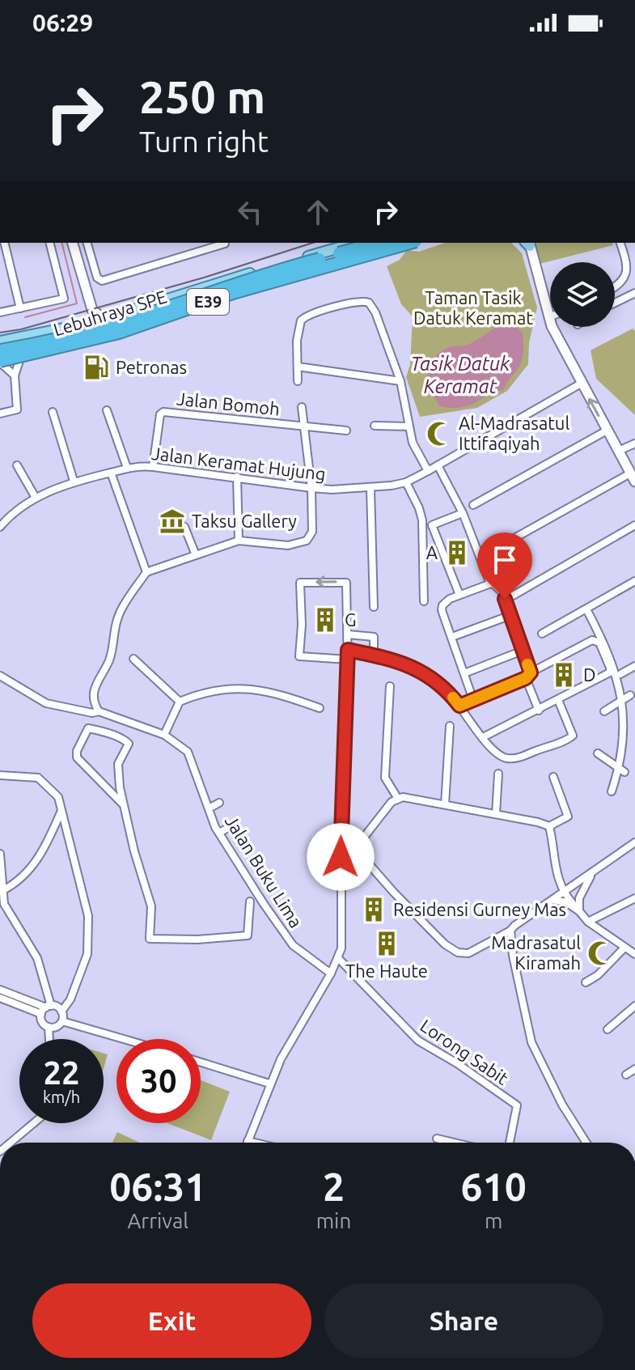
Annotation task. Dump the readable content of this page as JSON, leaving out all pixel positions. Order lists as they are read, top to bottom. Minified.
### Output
{"streets":{"highway":["E39","Lebuhraya SPE"],"street":["Jalan Bomoh","Jalan Keramat Hujung","Jalan Buku Lima","Lorong Sabit"]},"crossings":[["Jalan Bomoh","Jalan Keramat Hujung"]],"water":["Tasik Datuk Keramat"],"parks":["Taman Tasik Datuk Keramat"],"places":{"fuel station":["Petronas"],"mosque":["Al-Madrasatul Ittifaqiyah","Madrasatul Kiramah"],"museum":["Taksu Gallery"],"building":["A","G","D","Residensi Gurney Mas","The Haute"]},"page":{"status":"06:29","turn":["250 m","Turn right"],"speed":"22 km/h","limit":"30","eta":["06:31","Arrival","2","min","610","m"],"buttons":["Exit","Share"]}}
